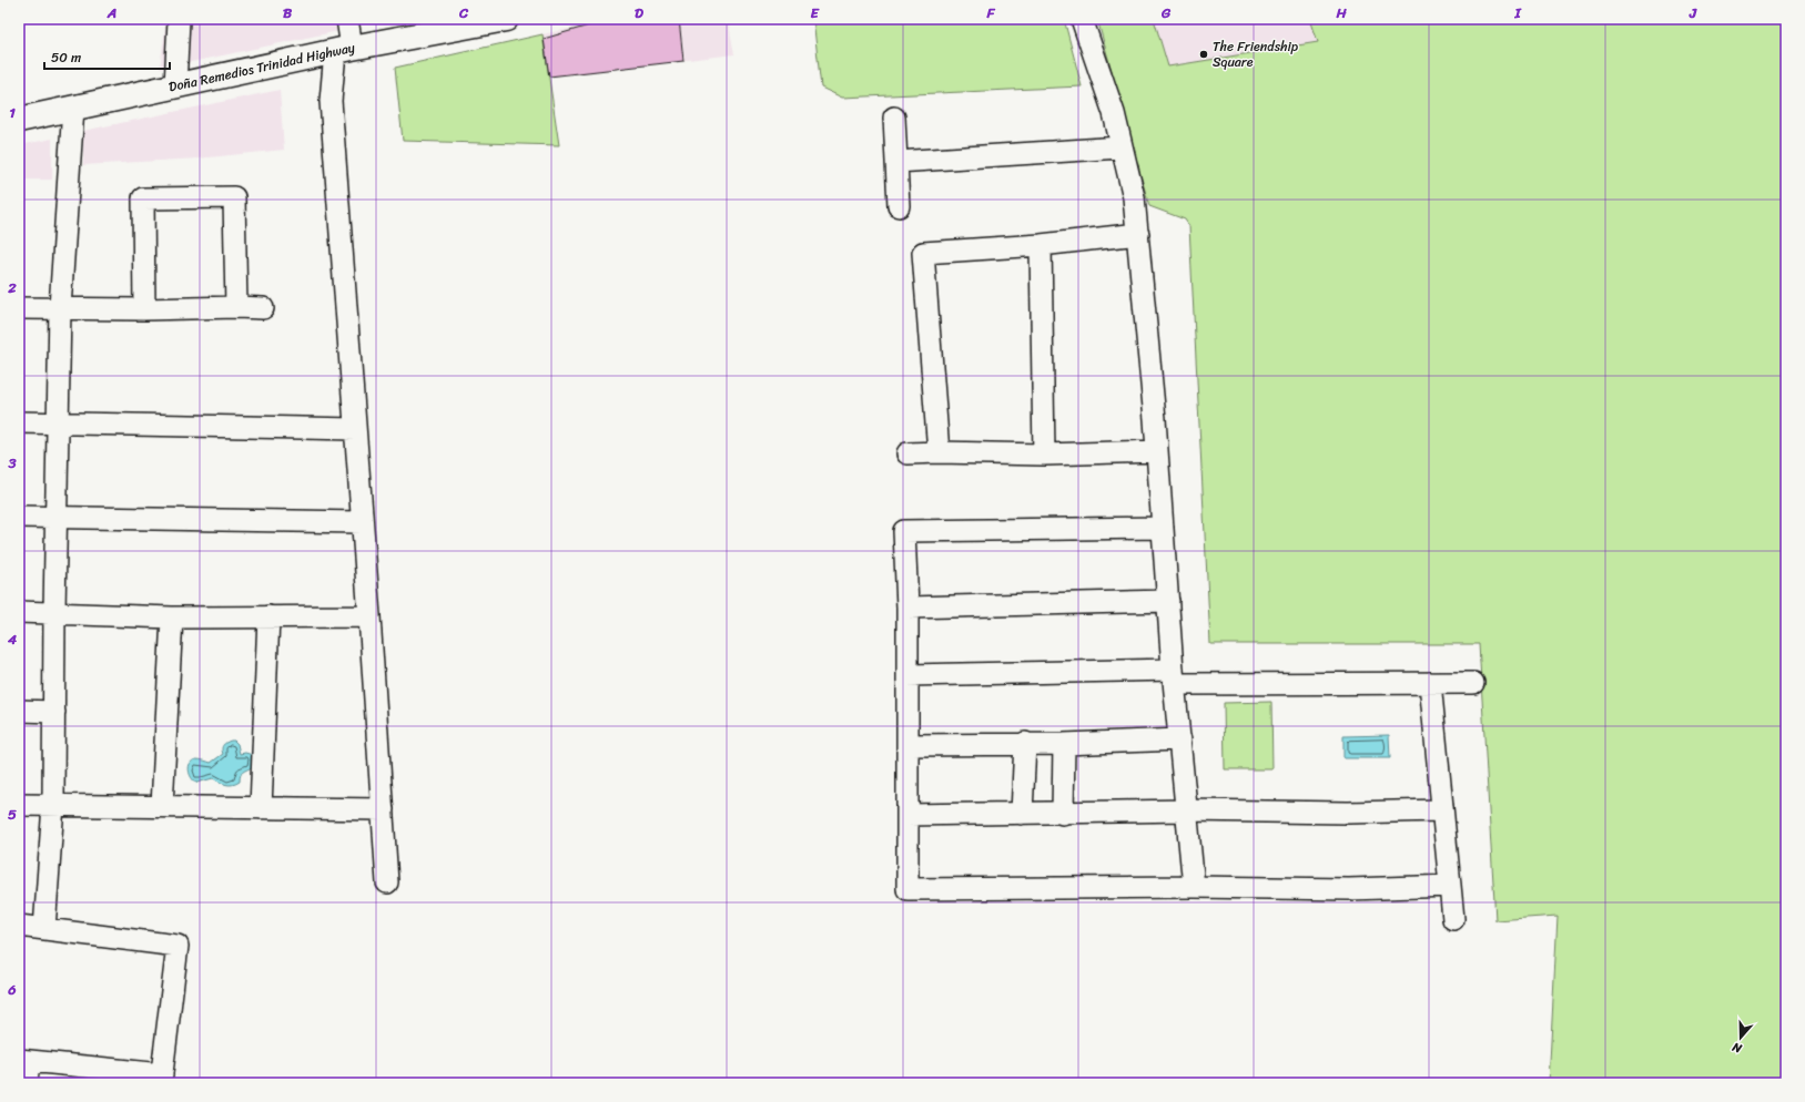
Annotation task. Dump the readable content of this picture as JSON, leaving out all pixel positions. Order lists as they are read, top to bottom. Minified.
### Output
{"streets":{"highway":["Doña Remedios Trinidad Highway"]},"places":["The Friendship Square"],"scale_bar":"50 m","north":"bottom","grid":{"columns":["A","B","C","D","E","F","G","H","I","J"],"rows":["1","2","3","4","5","6"]}}
